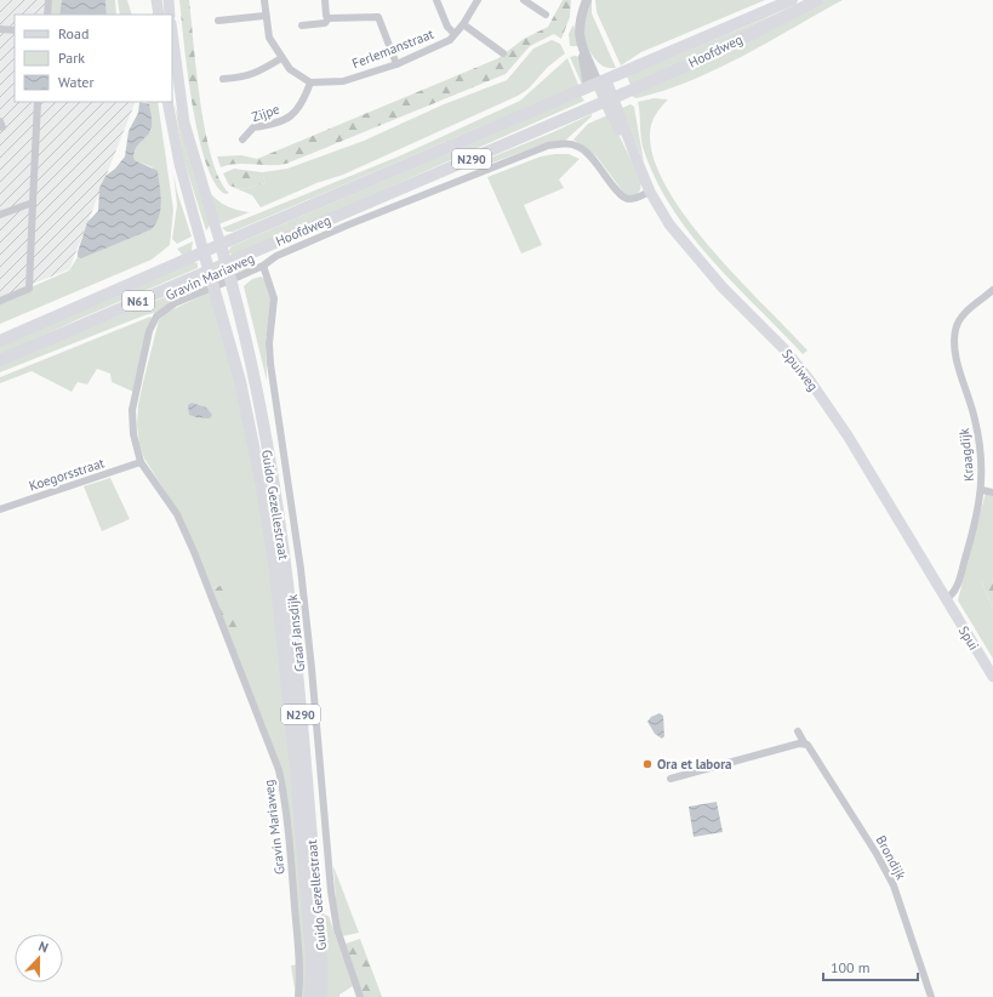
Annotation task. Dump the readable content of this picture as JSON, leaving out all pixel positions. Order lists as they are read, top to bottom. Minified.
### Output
{"streets":{"main road":["Hoofdweg","N290","N61","Spuiweg","Guido Gezellestraat","Spui"],"street":["Ferlemanstraat","Zijpe","Gravin Mariaweg","Kraagdijk","Koegorsstraat","Graaf Jansdijk","Brondijk"]},"crossings":[["Ferlemanstraat","Zijpe"],["Hoofdweg","Spuiweg"],["Hoofdweg","Guido Gezellestraat"],["Gravin Mariaweg","Spuiweg"],["Gravin Mariaweg","Koegorsstraat"],["Gravin Mariaweg","Guido Gezellestraat"],["Gravin Mariaweg","Graaf Jansdijk"],["Spuiweg","Kraagdijk"],["Spuiweg","Spui"],["Kraagdijk","Spui"]],"places":["Ora et labora"],"legend":["Road","Park","Water"],"scale_bar":"100 m","north":"top"}
